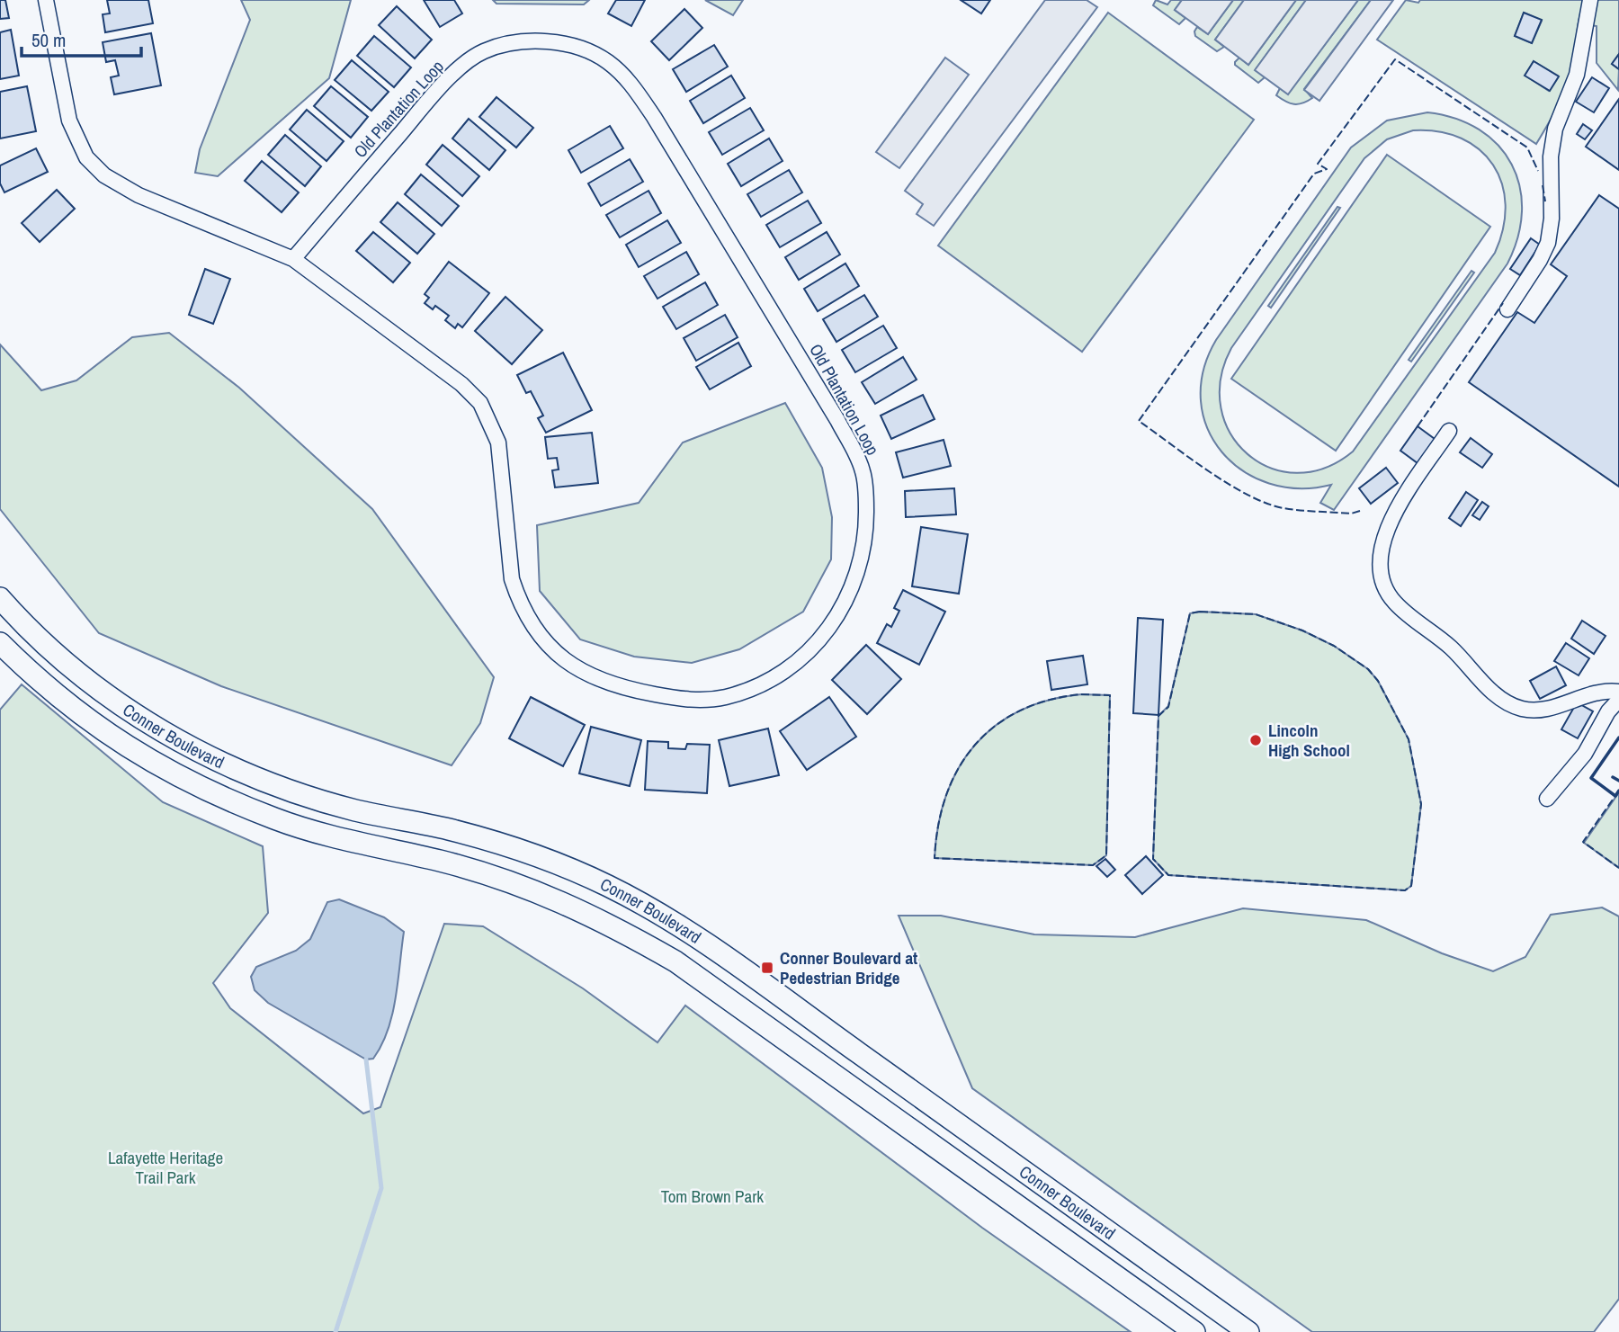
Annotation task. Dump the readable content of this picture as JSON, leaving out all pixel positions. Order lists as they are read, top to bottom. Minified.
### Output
{"streets":{"main road":["Conner Boulevard"],"street":["Old Plantation Loop"]},"parks":["Lafayette Heritage Trail Park","Tom Brown Park"],"places":{"other":["Lincoln High School"],"transit":["Conner Boulevard at Pedestrian Bridge"]},"scale_bar":"50 m"}
